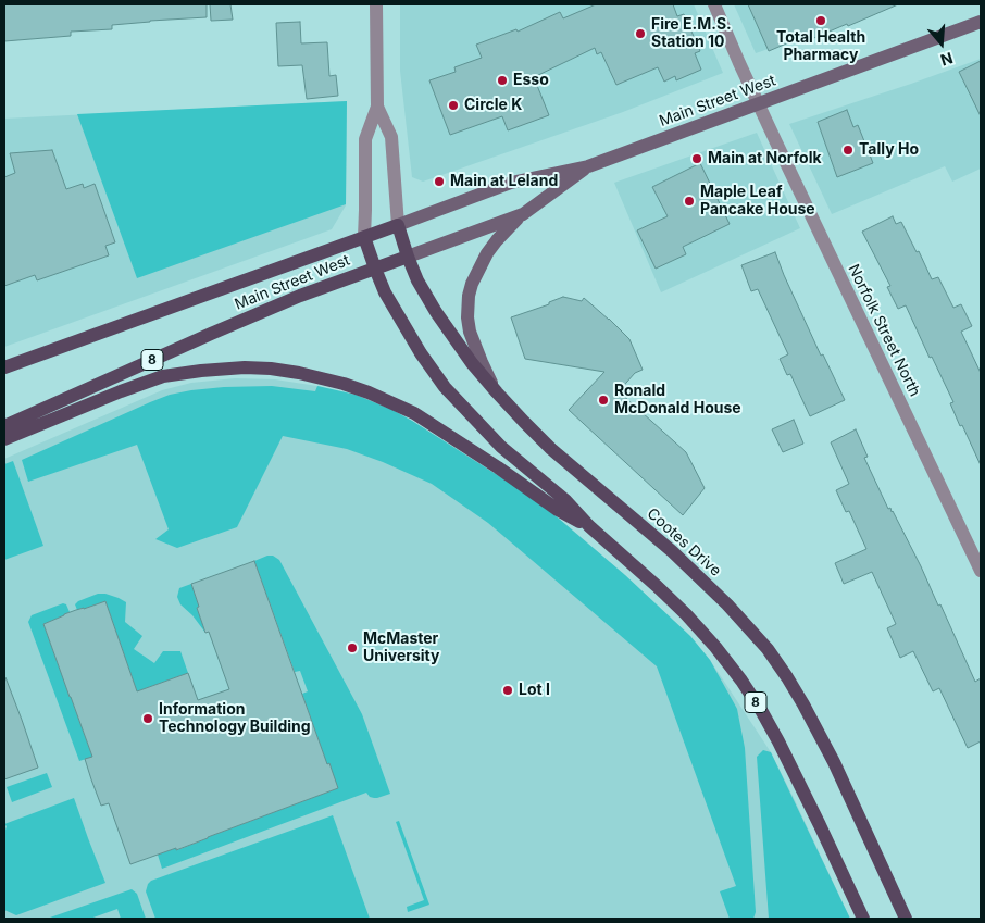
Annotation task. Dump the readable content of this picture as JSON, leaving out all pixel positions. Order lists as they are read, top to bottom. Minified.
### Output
{"streets":{"main road":["Main Street West","8","Cootes Drive"],"street":["Norfolk Street North"]},"crossings":[["Main Street West","Norfolk Street North"],["Main Street West","8"],["Main Street West","Cootes Drive"]],"places":["Total Health Pharmacy","Fire E.M.S. Station 10","Esso","Circle K","Tally Ho","Main at Norfolk","Main at Leland","Maple Leaf Pancake House","Ronald McDonald House","McMaster University","Lot I","Information Technology Building"],"north":"bottom"}
